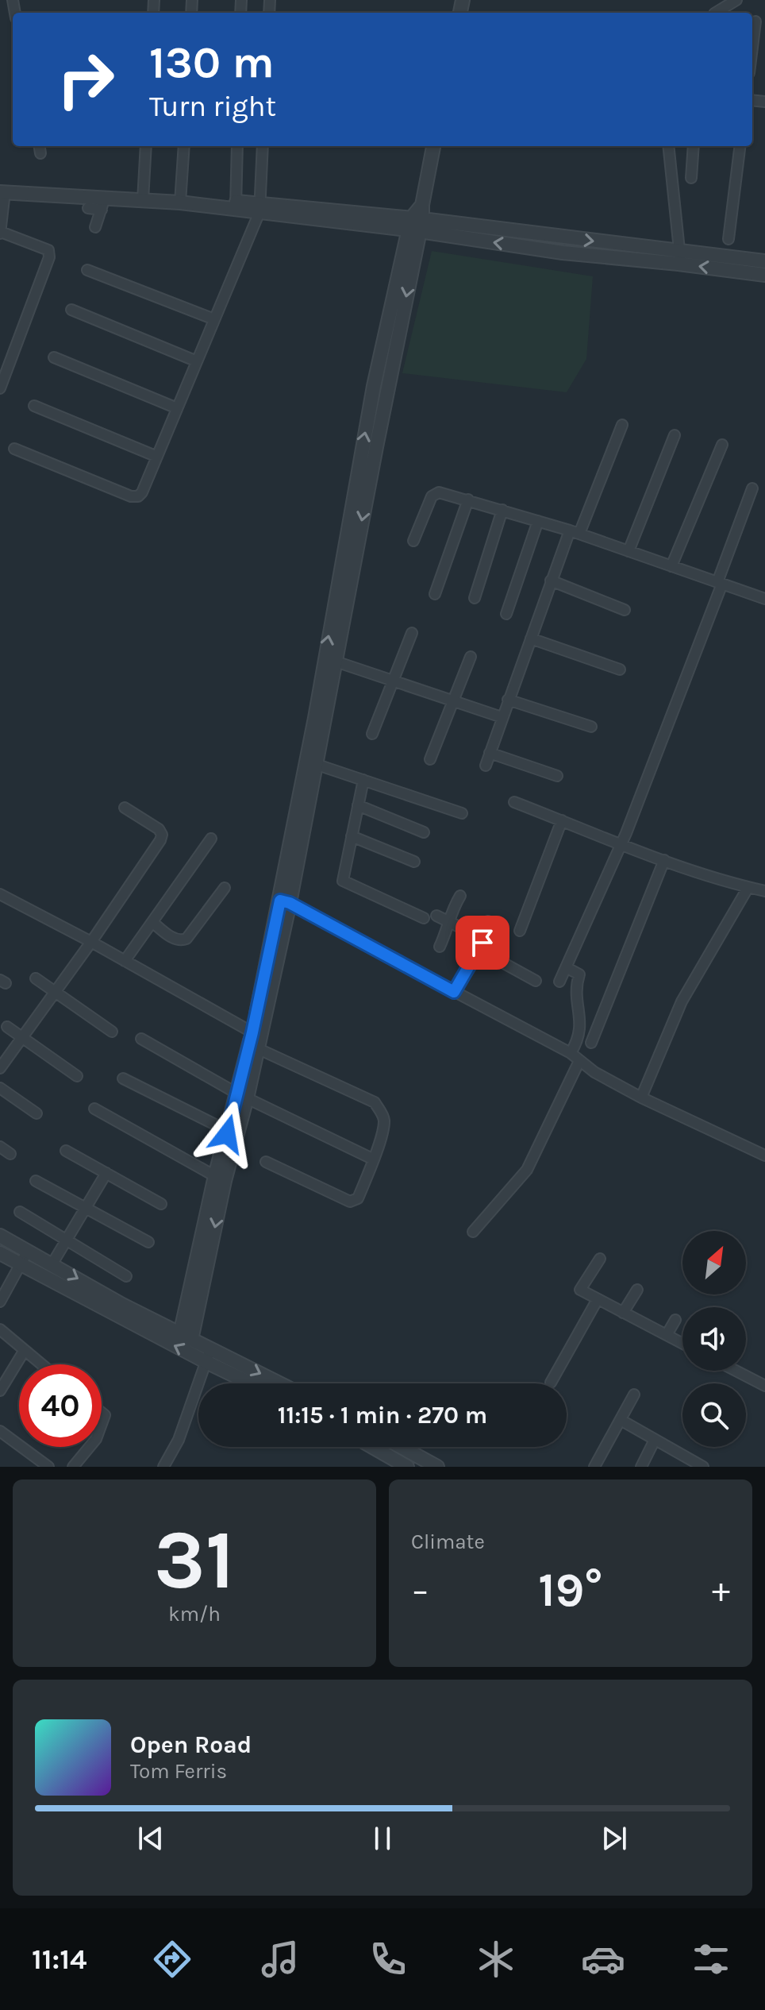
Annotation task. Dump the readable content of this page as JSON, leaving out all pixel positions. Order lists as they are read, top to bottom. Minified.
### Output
{"north":"top right","page":{"turn":["130 m","Turn right"],"limit":"40","trip":"11:15 · 1 min · 270 m","tile":[["31","km/h"],"Climate"],"heat":["−","19°","+"],"song":["Open Road","Tom Ferris"],"tabs":"11:14"}}
